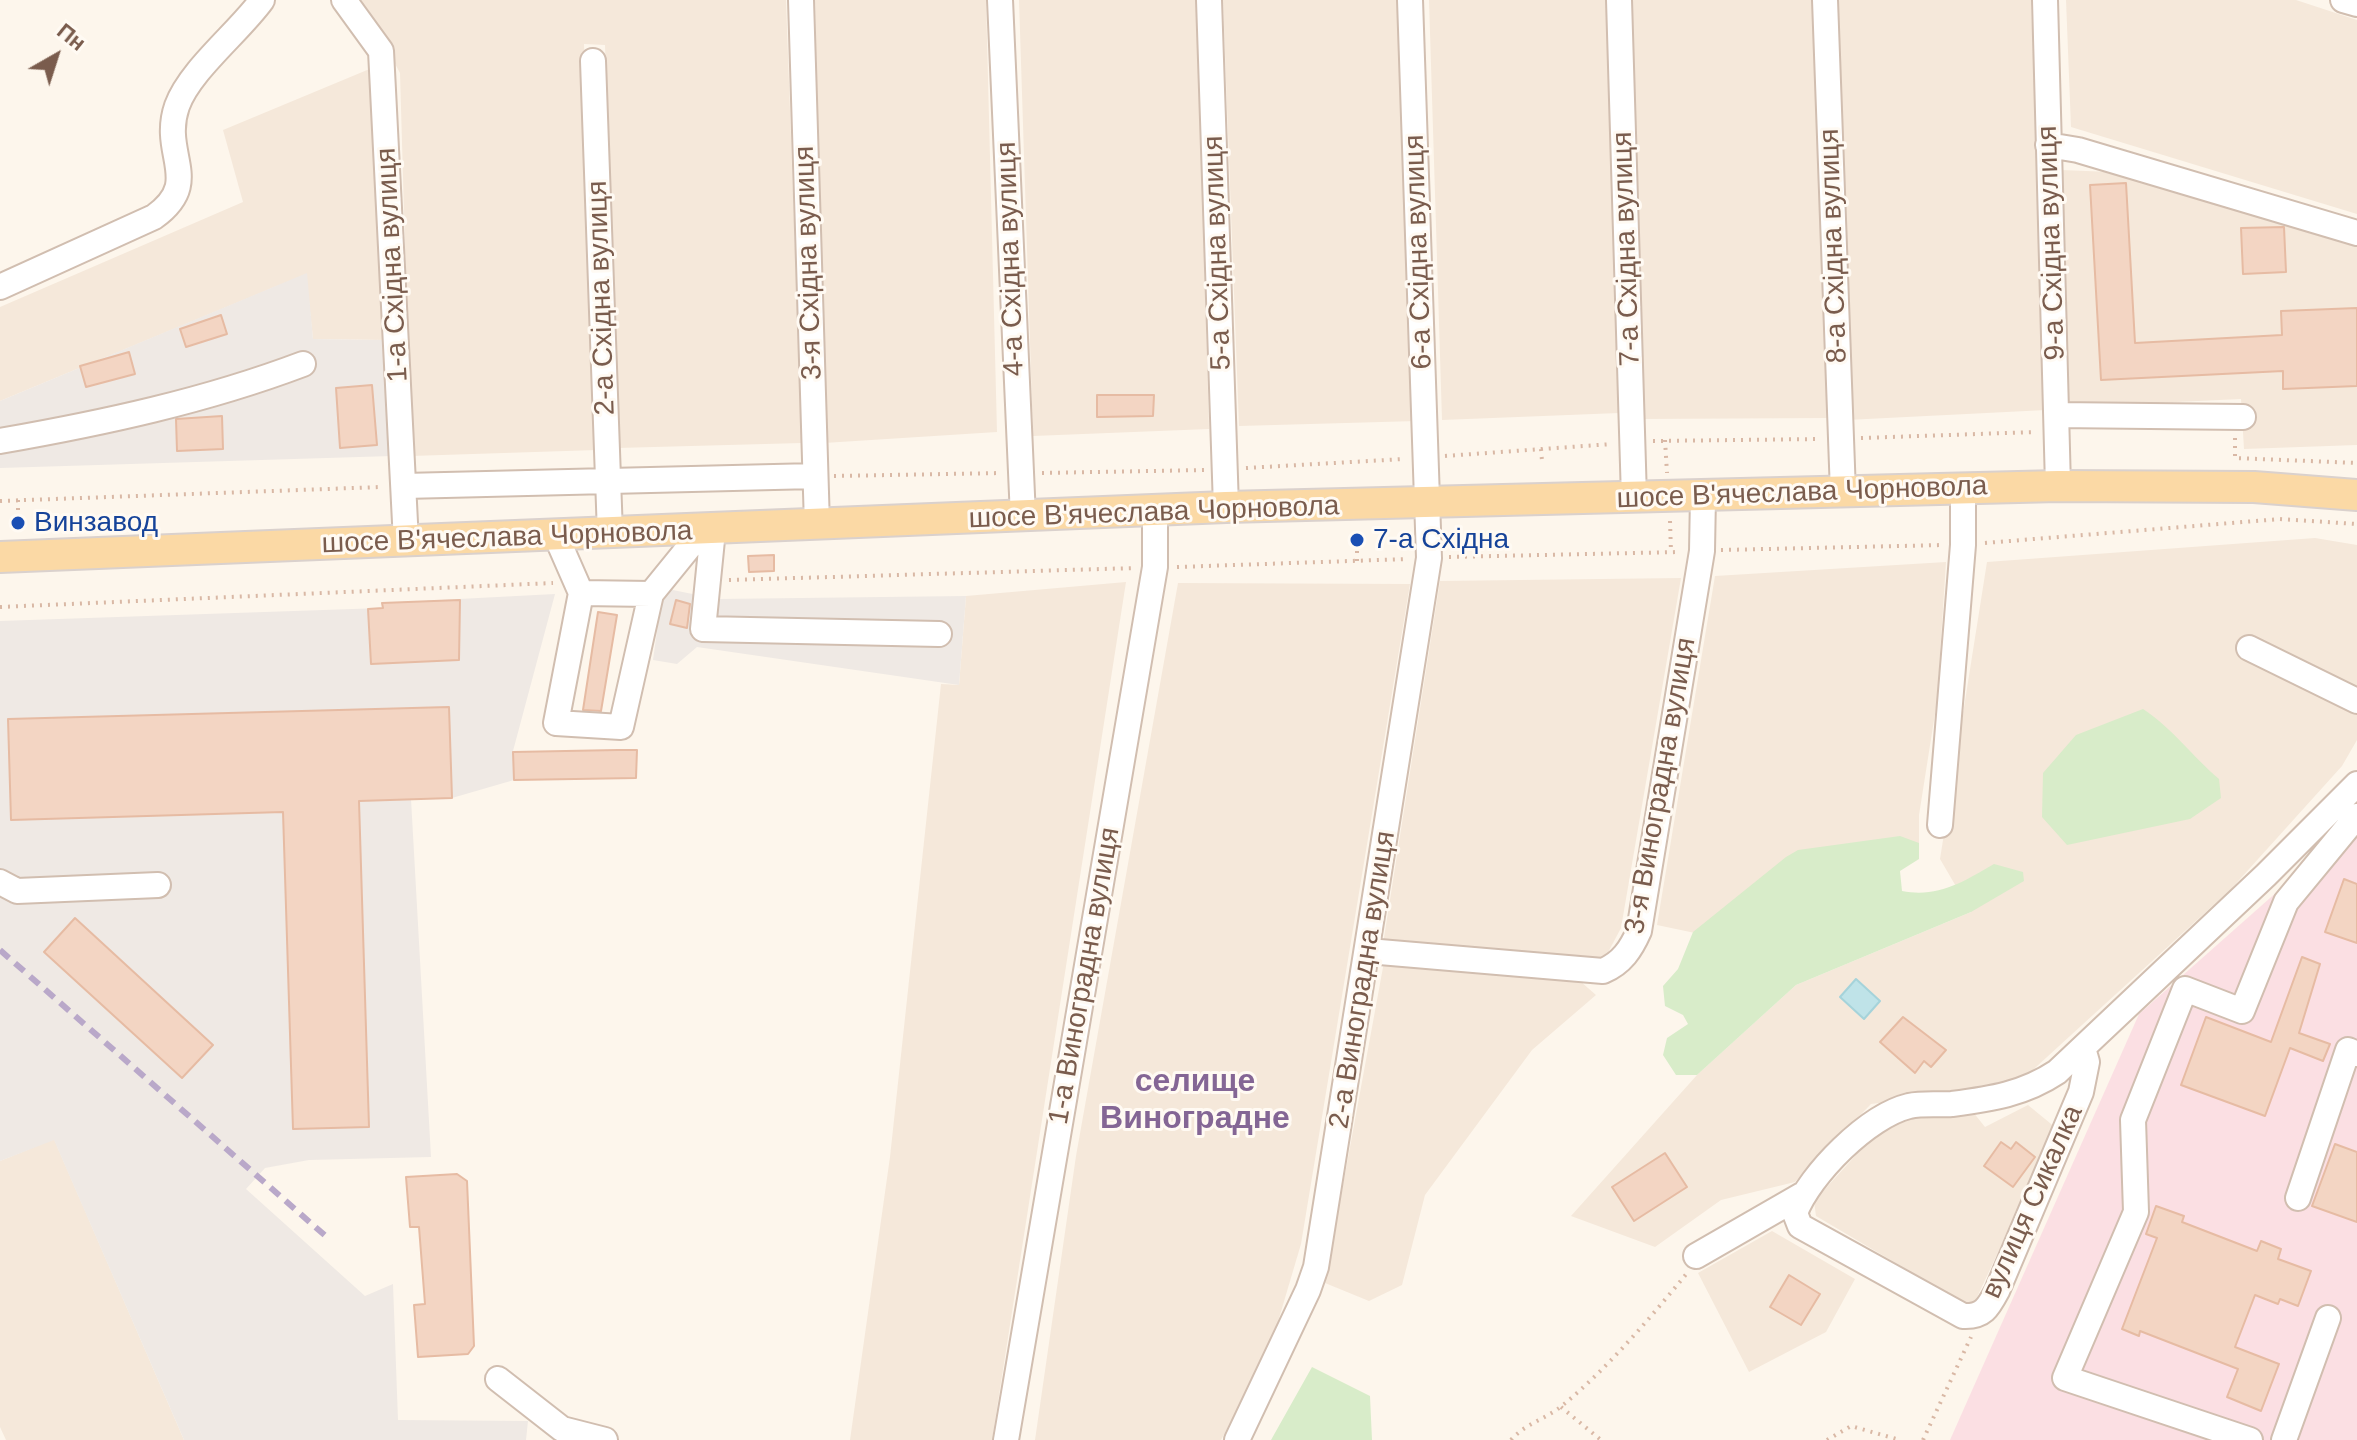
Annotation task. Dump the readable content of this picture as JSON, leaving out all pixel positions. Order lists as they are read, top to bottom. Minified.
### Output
{"streets":{"main road":["шосе В'ячеслава Чорновола"],"street":["9-а Східна вулиця","8-а Східна вулиця","7-а Східна вулиця","6-а Східна вулиця","5-а Східна вулиця","4-а Східна вулиця","3-я Східна вулиця","1-а Східна вулиця","2-а Східна вулиця","3-я Виноградна вулиця","1-а Виноградна вулиця","2-а Виноградна вулиця","вулиця Сикалка"]},"crossings":[["9-а Східна вулиця","шосе В'ячеслава Чорновола"],["8-а Східна вулиця","шосе В'ячеслава Чорновола"],["7-а Східна вулиця","шосе В'ячеслава Чорновола"],["6-а Східна вулиця","шосе В'ячеслава Чорновола"],["6-а Східна вулиця","2-а Виноградна вулиця"],["5-а Східна вулиця","шосе В'ячеслава Чорновола"],["4-а Східна вулиця","шосе В'ячеслава Чорновола"],["3-я Східна вулиця","шосе В'ячеслава Чорновола"],["1-а Східна вулиця","шосе В'ячеслава Чорновола"],["2-а Східна вулиця","шосе В'ячеслава Чорновола"],["шосе В'ячеслава Чорновола","3-я Виноградна вулиця"],["шосе В'ячеслава Чорновола","1-а Виноградна вулиця"],["шосе В'ячеслава Чорновола","2-а Виноградна вулиця"],["3-я Виноградна вулиця","2-а Виноградна вулиця"]],"districts":["селище Виноградне"],"places":["Винзавод","7-а Східна"],"north":"top right"}
